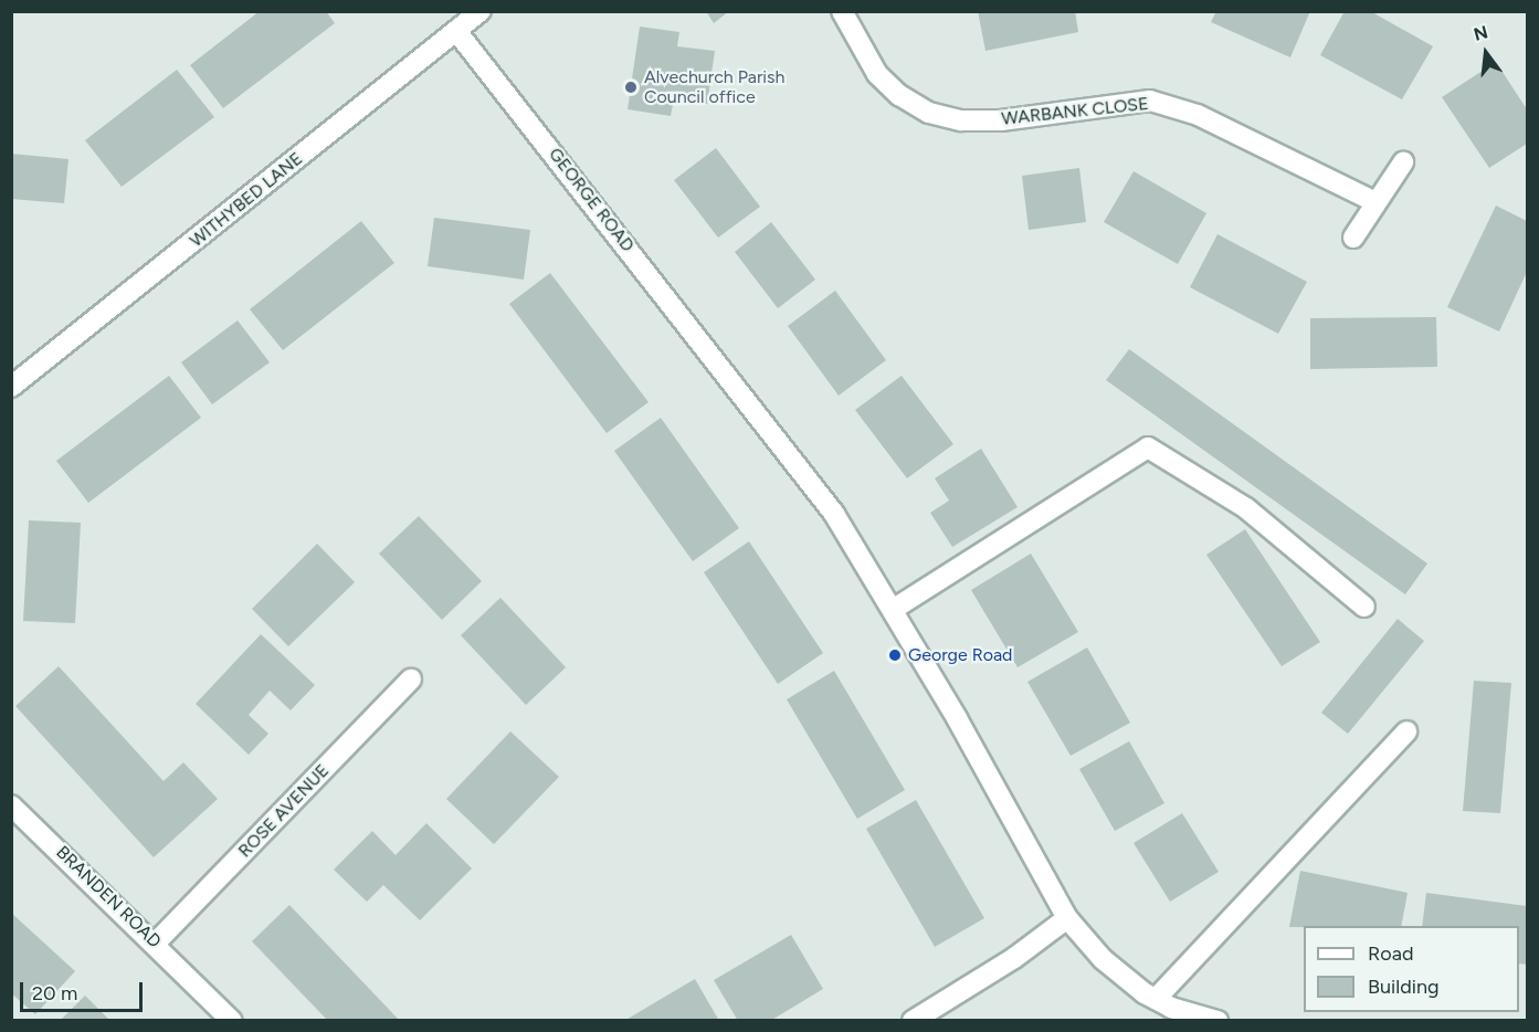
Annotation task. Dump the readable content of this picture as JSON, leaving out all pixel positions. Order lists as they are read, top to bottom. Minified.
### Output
{"streets":{"street":["WARBANK CLOSE","WITHYBED LANE","GEORGE ROAD","ROSE AVENUE","BRANDEN ROAD"]},"crossings":[["WITHYBED LANE","GEORGE ROAD"],["ROSE AVENUE","BRANDEN ROAD"]],"places":["Alvechurch Parish Council office","George Road"],"legend":["Road","Building"],"scale_bar":"20 m","north":"top"}
